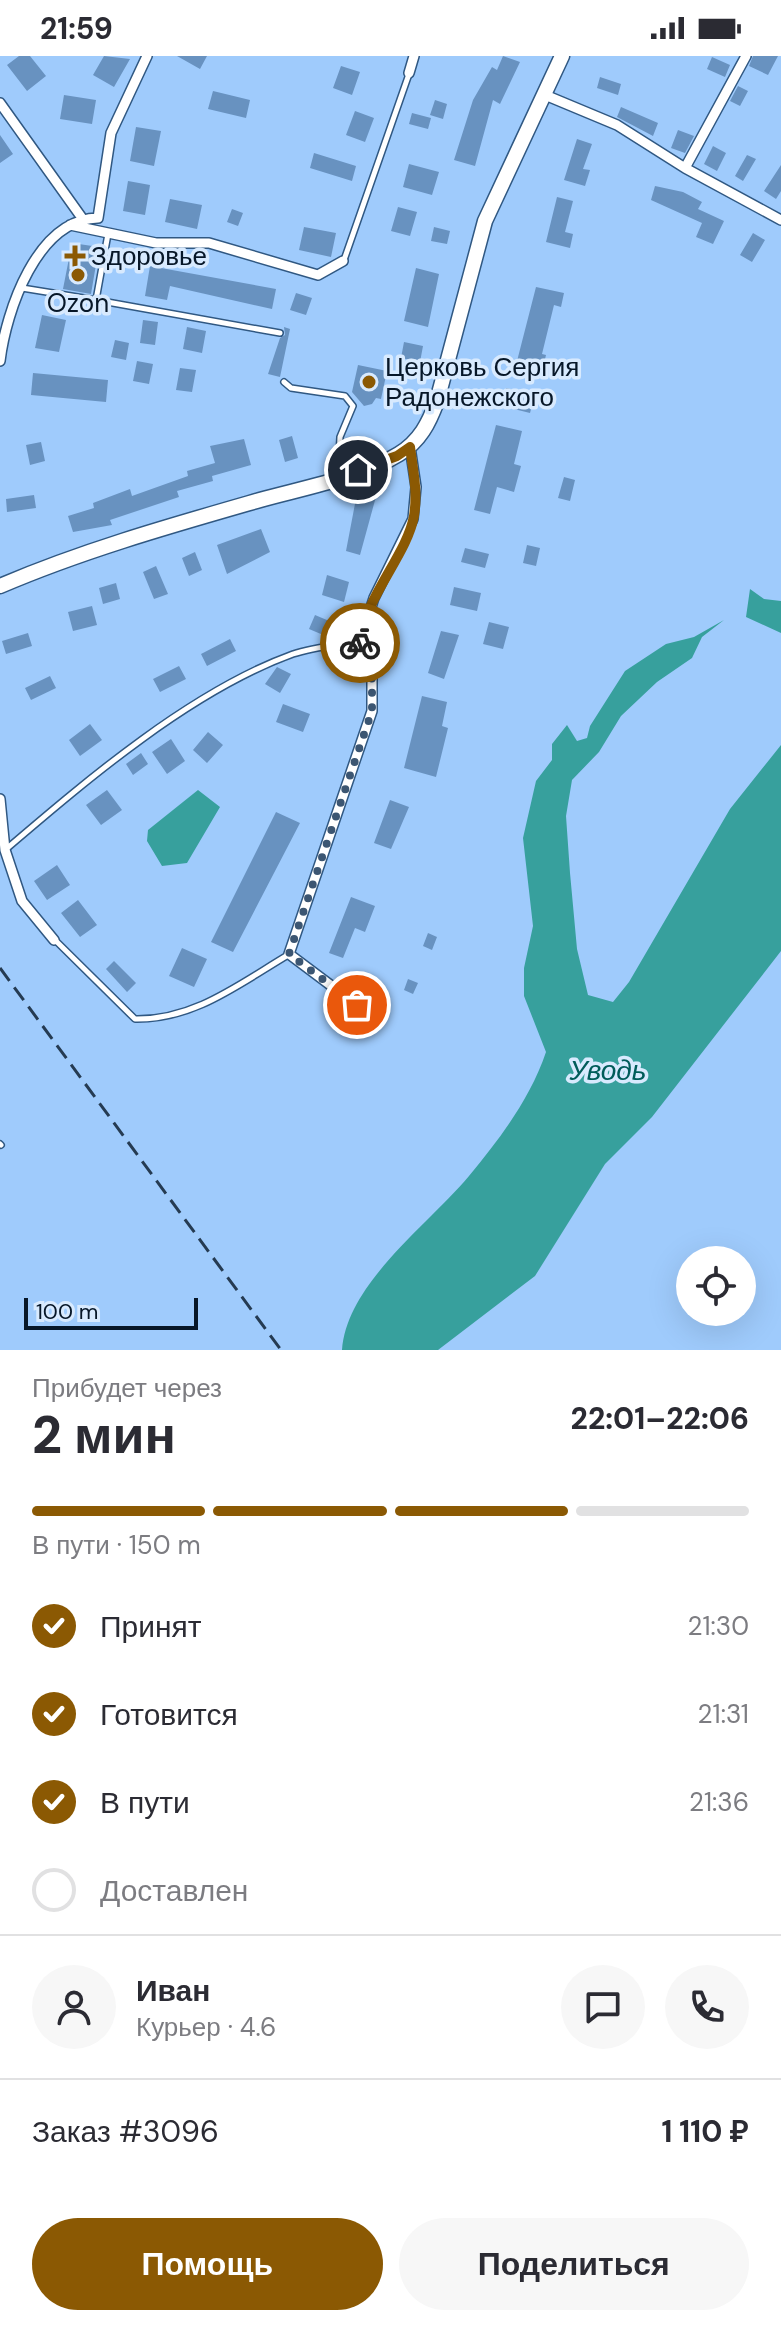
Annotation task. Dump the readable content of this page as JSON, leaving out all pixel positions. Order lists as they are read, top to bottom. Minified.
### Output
{"water":["Уводь"],"places":{"health":["Здоровье"],"other":["Ozon","Церковь Сергия Радонежского"]},"scale_bar":"100 m","page":{"status":"21:59","scale":"100 m","heading":["2 мин","Прибудет через","22:01–22:06"],"panel":["Иван","Курьер · 4.6","Заказ #3096","1 110 ₽"],"bar":"В пути · 150 m","list":[["Принят","21:30"],["Готовится","21:31"],["В пути","21:36"],"Доставлен"],"buttons":["Помощь","Поделиться"]}}
